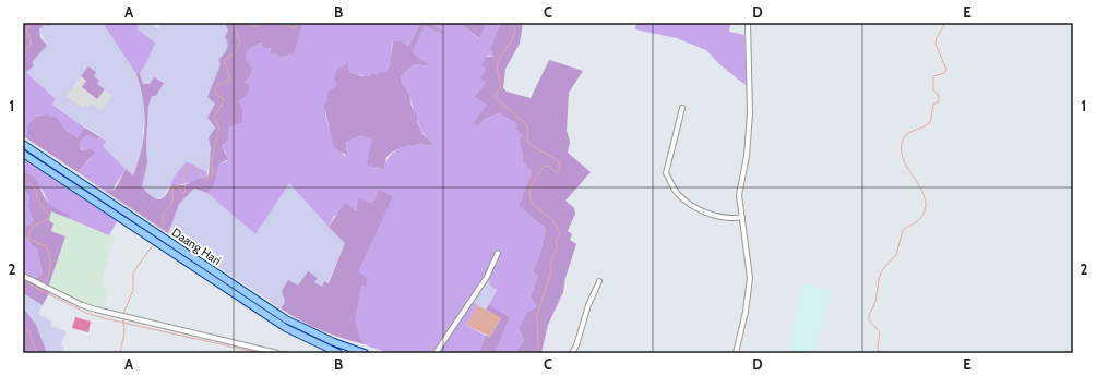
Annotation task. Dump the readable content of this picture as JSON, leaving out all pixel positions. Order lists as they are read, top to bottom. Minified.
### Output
{"streets":{"main road":["Daang Hari"]},"grid":{"columns":["A","B","C","D","E"],"rows":["1","2"]}}
